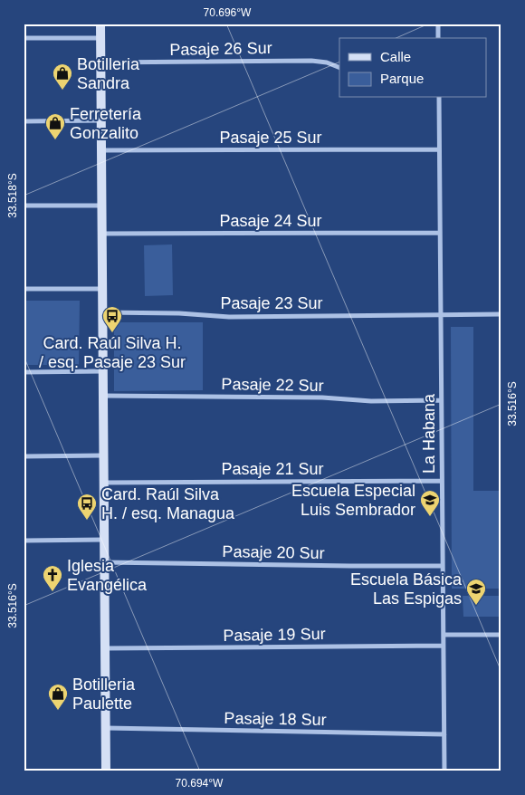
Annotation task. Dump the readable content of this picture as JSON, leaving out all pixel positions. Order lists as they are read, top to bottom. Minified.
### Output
{"streets":{"street":["Pasaje 26 Sur","Pasaje 25 Sur","Pasaje 24 Sur","Pasaje 23 Sur","Pasaje 22 Sur","La Habana","Pasaje 21 Sur","Pasaje 20 Sur","Pasaje 19 Sur","Pasaje 18 Sur"]},"crossings":[["Pasaje 25 Sur","La Habana"],["Pasaje 24 Sur","La Habana"],["Pasaje 23 Sur","La Habana"],["Pasaje 22 Sur","La Habana"],["La Habana","Pasaje 21 Sur"],["La Habana","Pasaje 20 Sur"],["La Habana","Pasaje 19 Sur"],["La Habana","Pasaje 18 Sur"]],"places":{"shop":["Botilleria Sandra","Ferretería Gonzalito","Botilleria Paulette"],"bus stop":["Card. Raúl Silva H. / esq. Pasaje 23 Sur","Card. Raúl Silva H. / esq. Managua"],"school or university":["Escuela Especial Luis Sembrador","Escuela Básica Las Espigas"],"church":["Iglesia Evangélica"]},"legend":["Calle","Parque"],"coordinates":["70.696°W","33.518°S","33.516°S","70.694°W"]}
